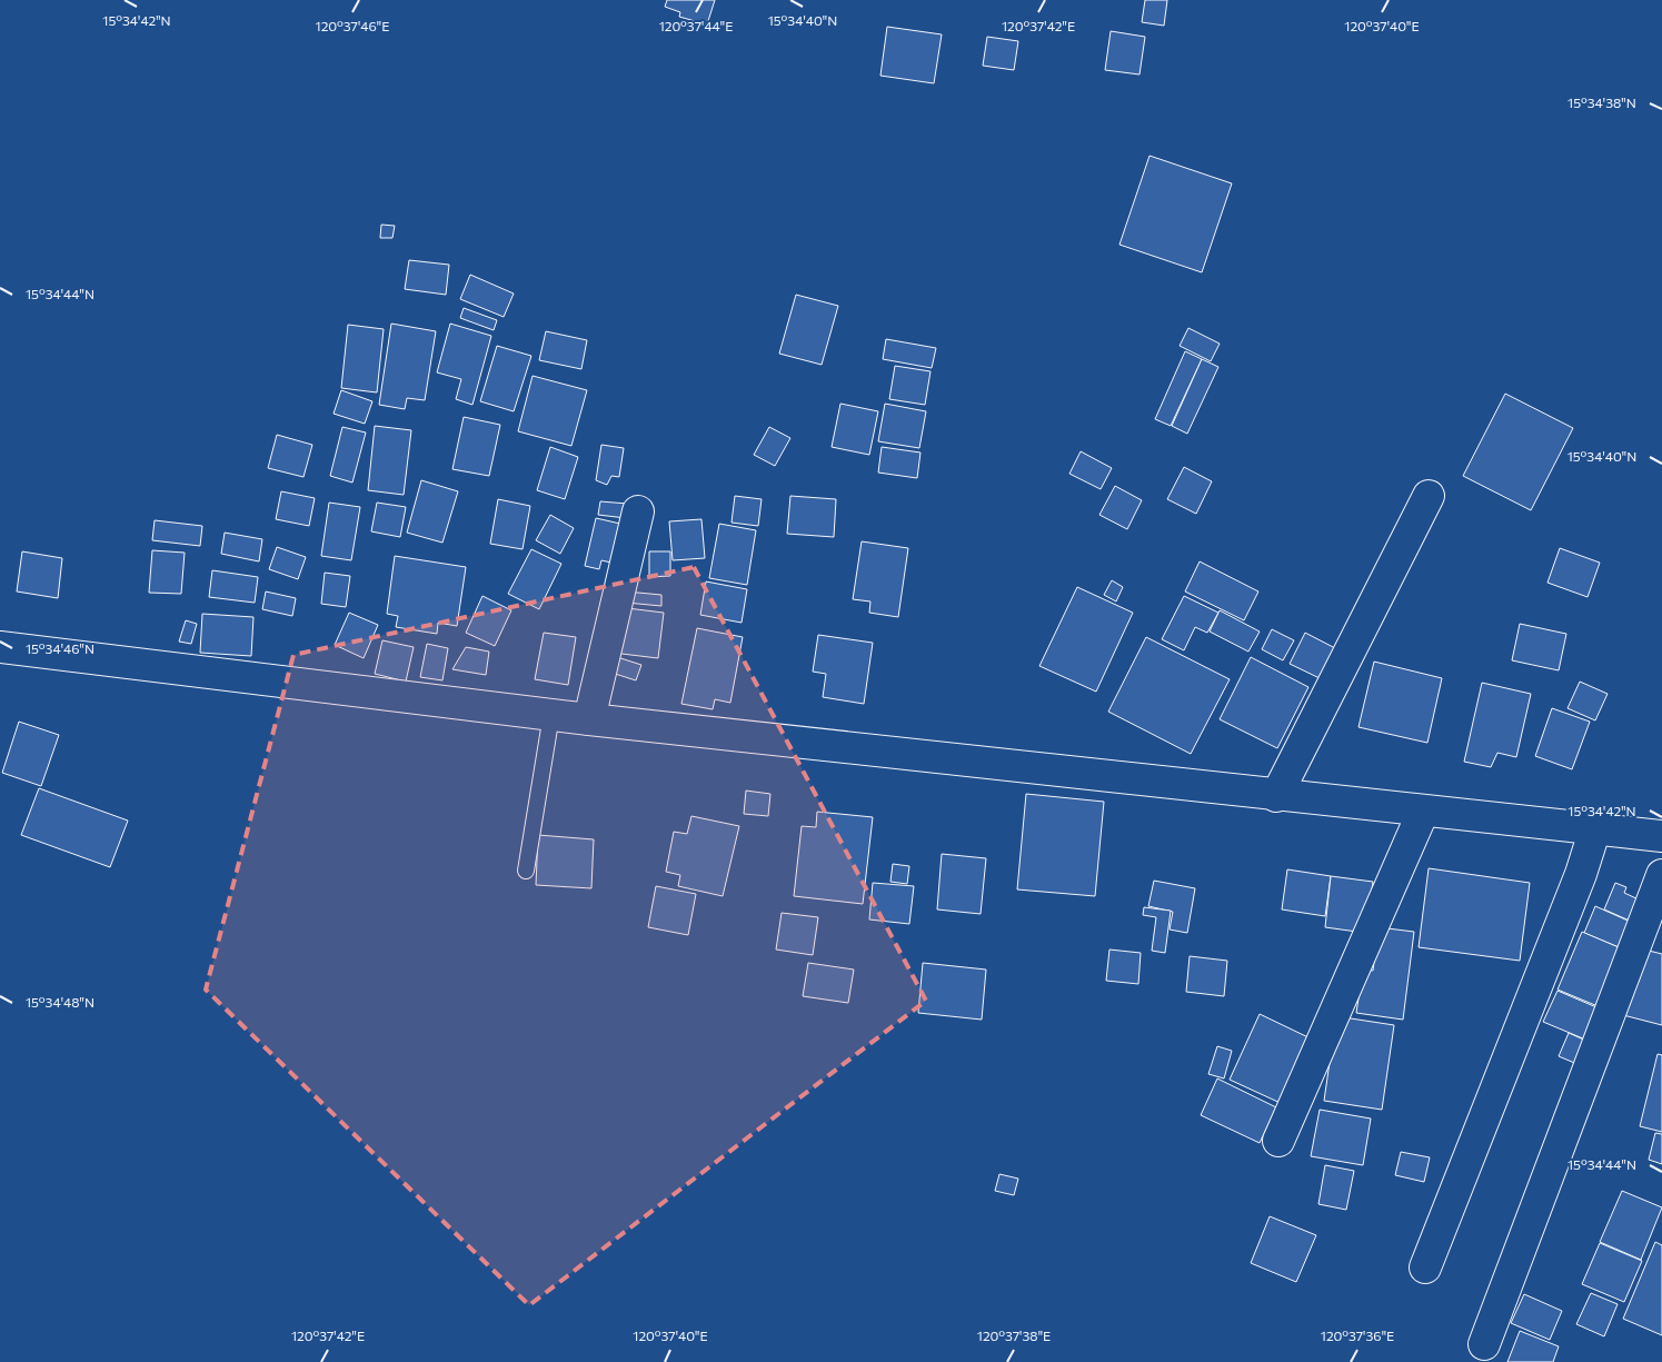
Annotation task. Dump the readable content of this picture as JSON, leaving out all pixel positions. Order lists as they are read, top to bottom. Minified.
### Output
{"coordinates":["15°34'42\"N","15°34'40\"N","120°37'46\"E","120°37'44\"E","120°37'42\"E","120°37'40\"E","15°34'38\"N","15°34'44\"N","15°34'46\"N","15°34'48\"N","120°37'38\"E","120°37'36\"E"]}
